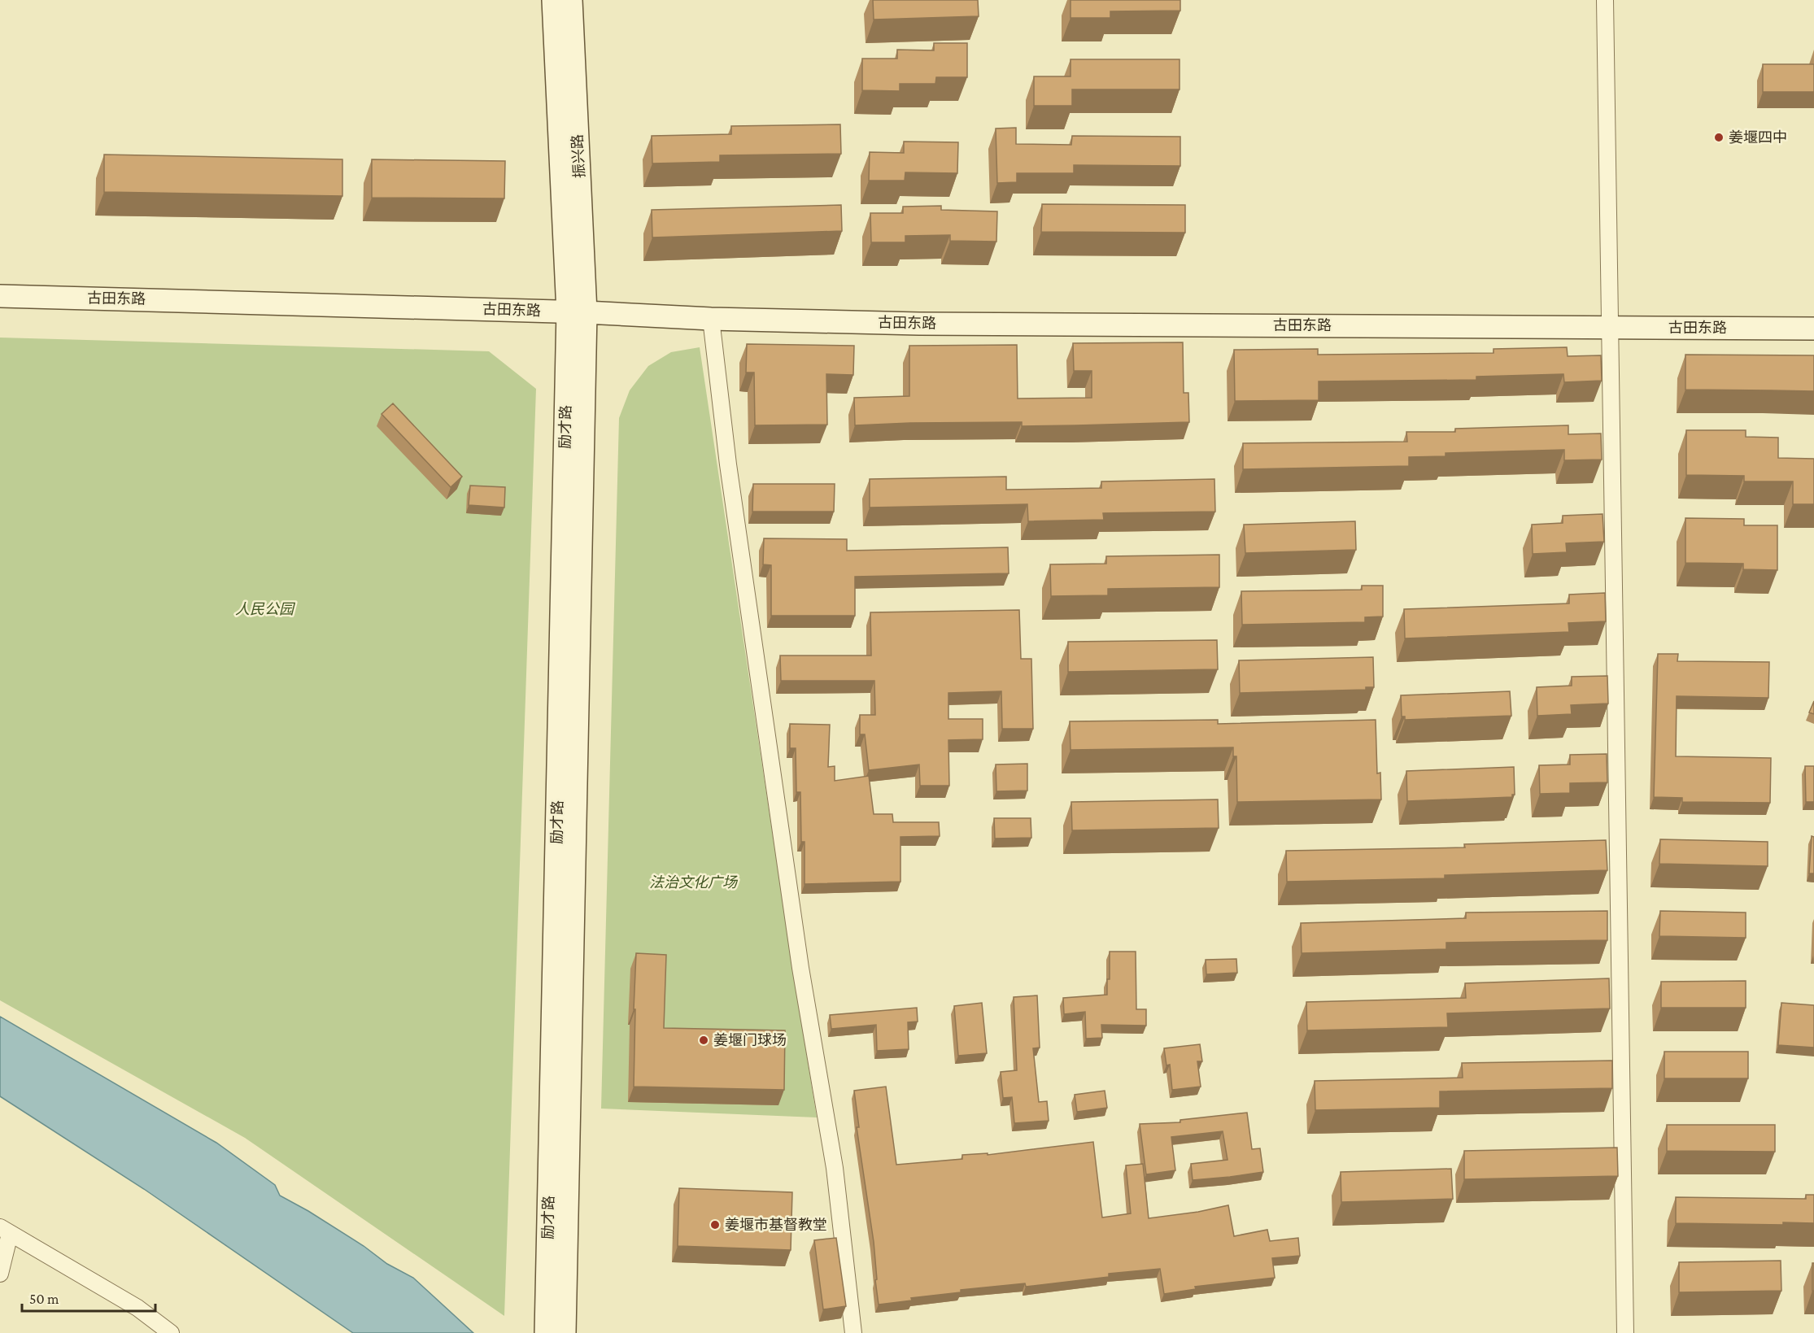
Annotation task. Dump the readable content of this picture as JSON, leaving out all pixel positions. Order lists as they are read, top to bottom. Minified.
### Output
{"streets":{"street":["振兴路","古田东路","励才路"]},"crossings":[["振兴路","古田东路"],["振兴路","励才路"],["古田东路","励才路"]],"parks":["人民公园","法治文化广场"],"places":["姜堰四中","姜堰门球场","姜堰市基督教堂"],"scale_bar":"50 m"}
